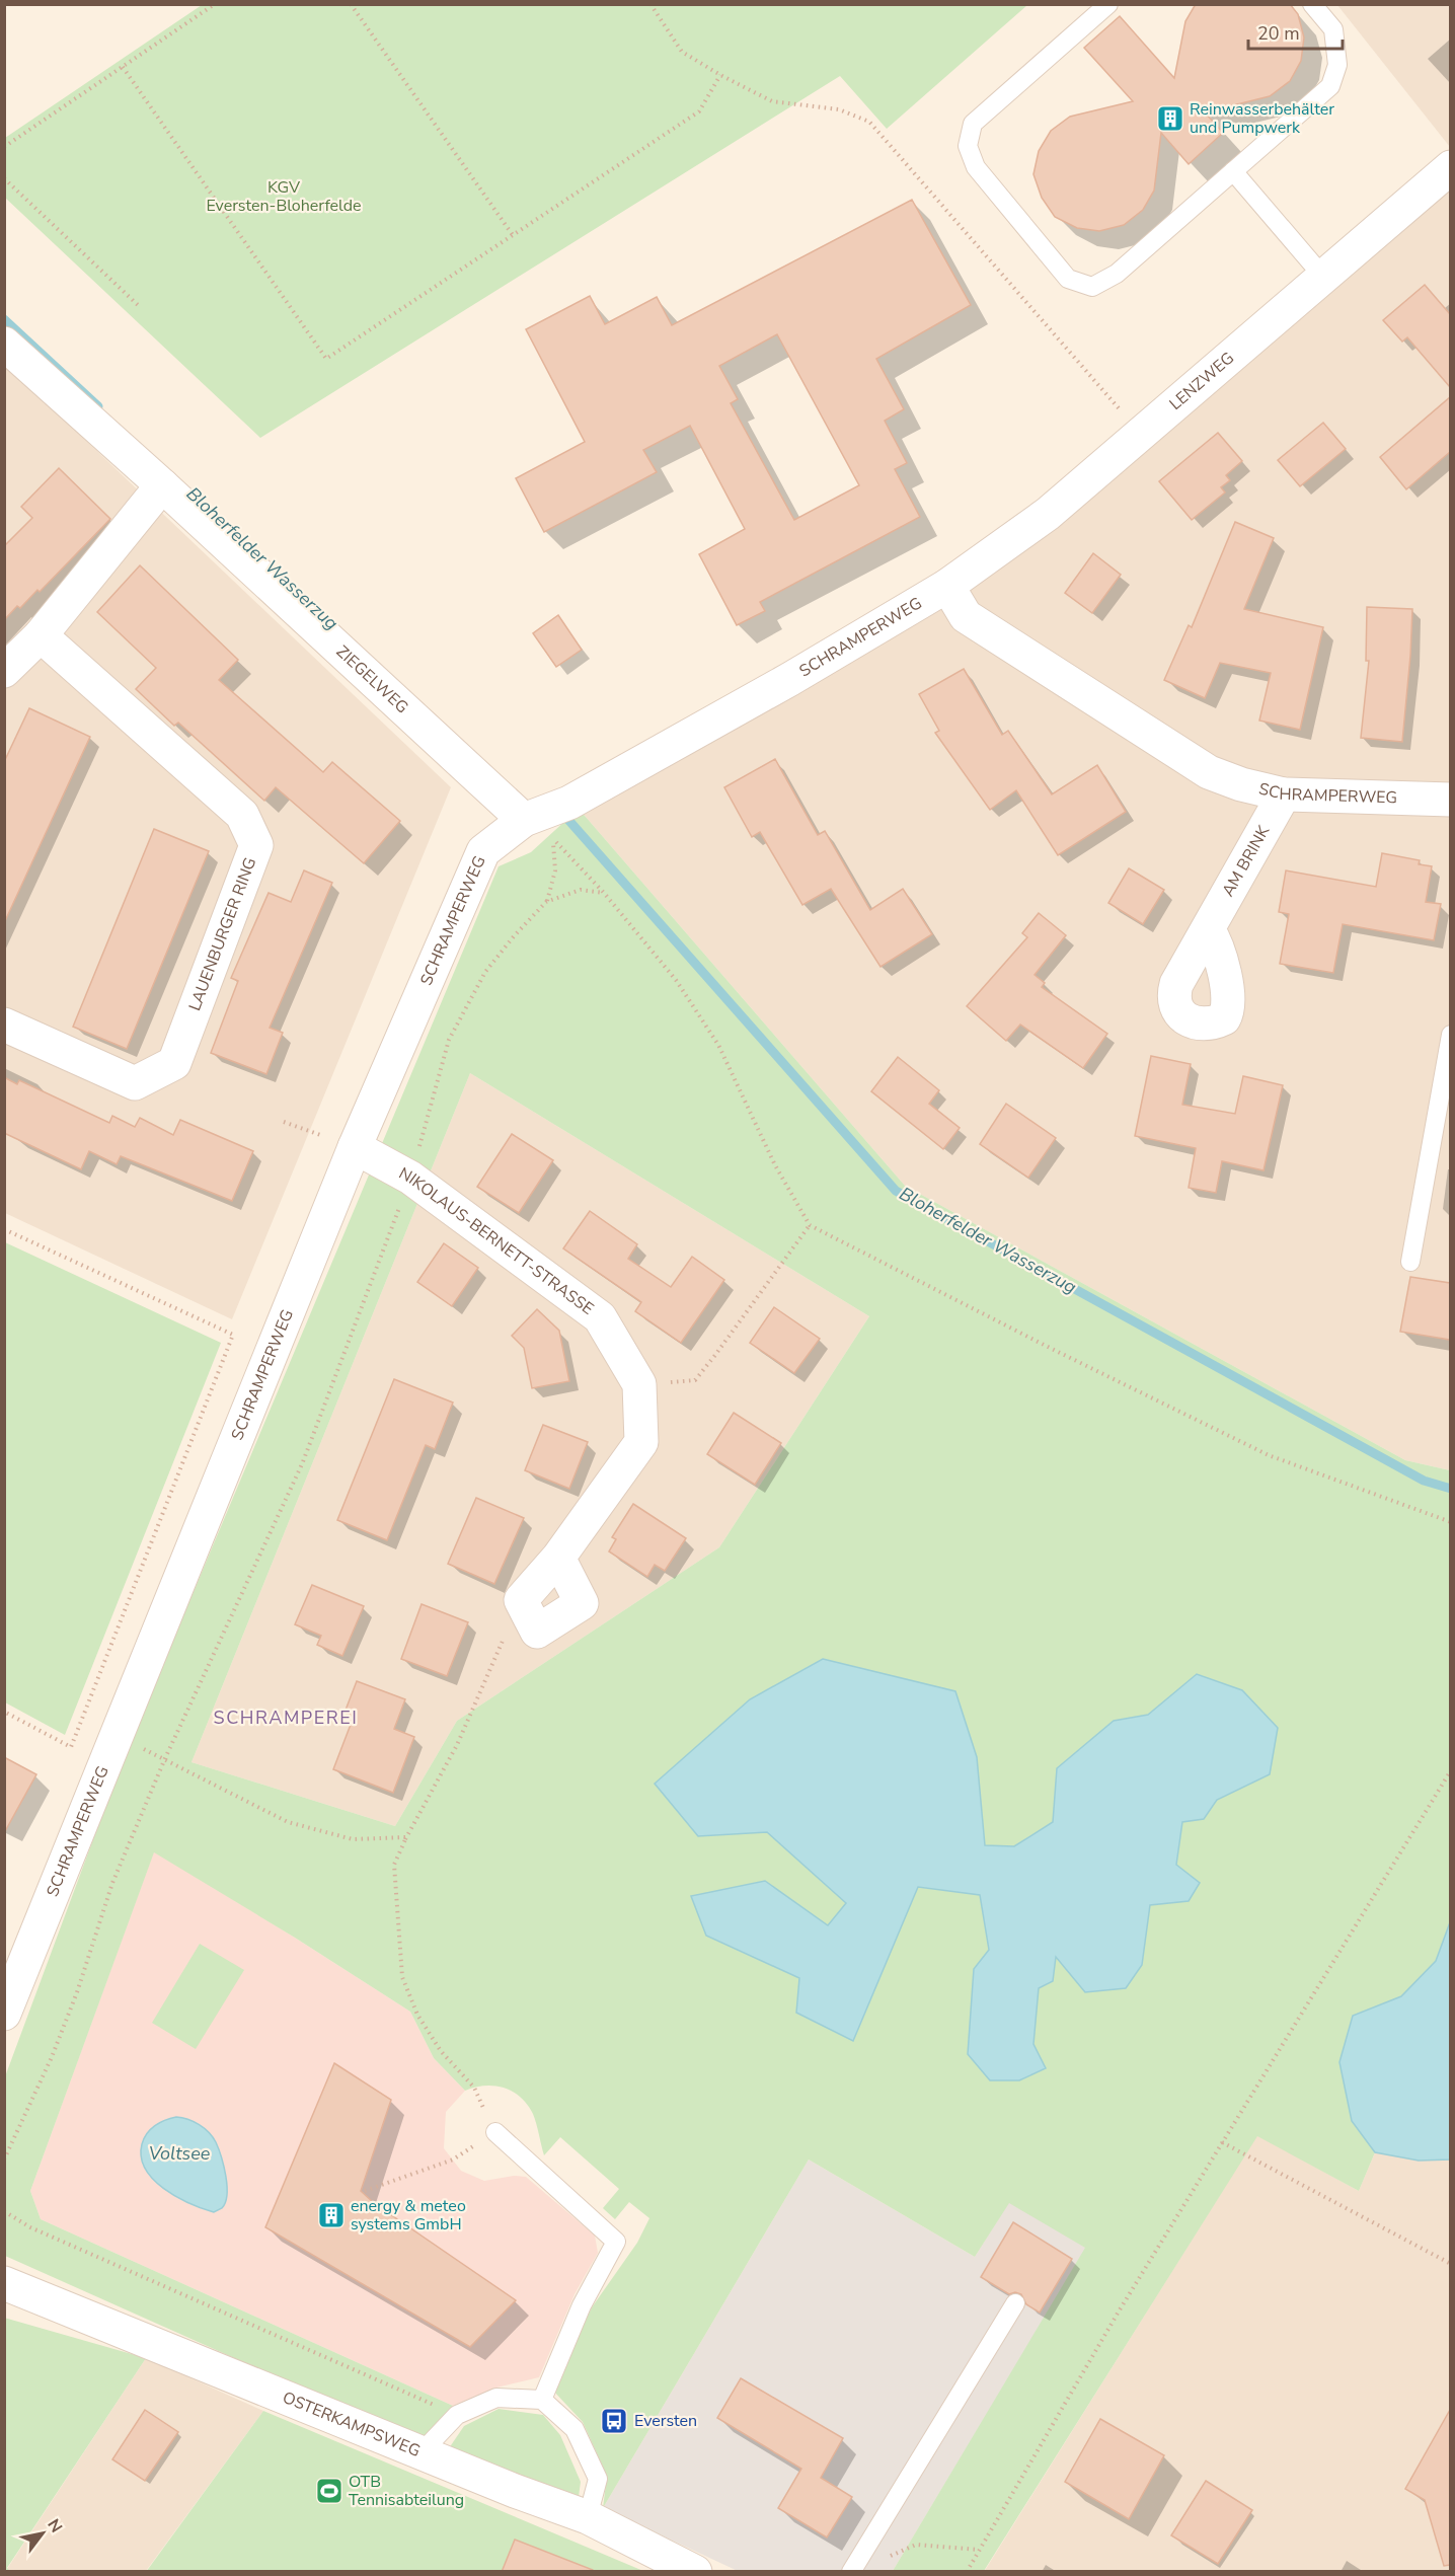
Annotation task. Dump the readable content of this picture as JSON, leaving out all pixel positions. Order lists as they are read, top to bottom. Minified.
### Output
{"streets":{"street":["LENZWEG","SCHRAMPERWEG","ZIEGELWEG","AM BRINK","LAUENBURGER RING","NIKOLAUS-BERNETT-STRASSE","OSTERKAMPSWEG"]},"crossings":[["LENZWEG","SCHRAMPERWEG"],["SCHRAMPERWEG","ZIEGELWEG"],["SCHRAMPERWEG","AM BRINK"],["SCHRAMPERWEG","NIKOLAUS-BERNETT-STRASSE"]],"districts":["SCHRAMPEREI"],"water":["Bloherfelder Wasserzug","Voltsee"],"parks":["KGV Eversten-Bloherfelde"],"places":{"building":["Reinwasserbehälter und Pumpwerk","energy & meteo systems GmbH"],"bus stop":["Eversten"],"sports":["OTB Tennisabteilung"]},"scale_bar":"20 m","north":"top right"}
